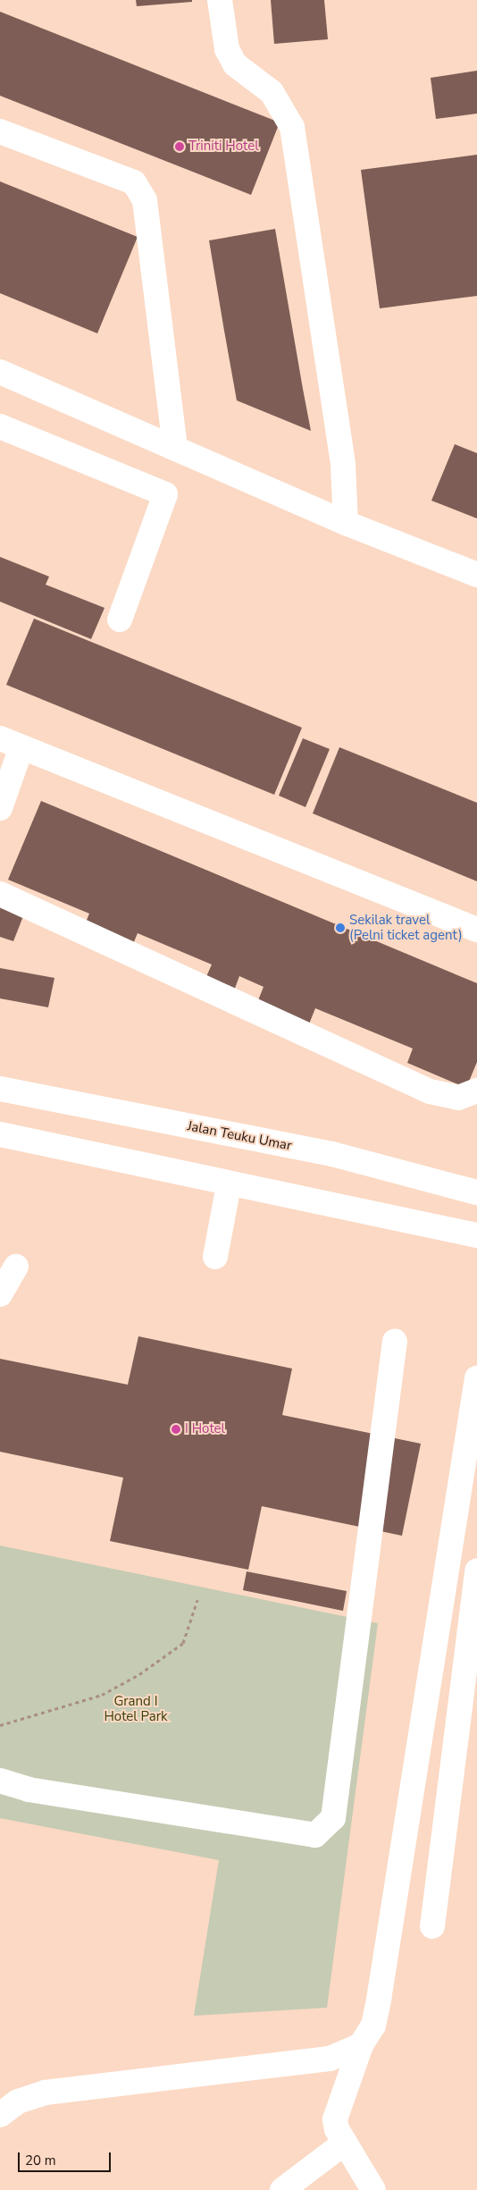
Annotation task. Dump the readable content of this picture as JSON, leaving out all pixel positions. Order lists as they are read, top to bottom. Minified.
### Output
{"streets":{"street":["Jalan Teuku Umar"]},"parks":["Grand I Hotel Park"],"places":["Triniti Hotel","Sekilak travel (Pelni ticket agent)","I Hotel"],"scale_bar":"20 m"}
